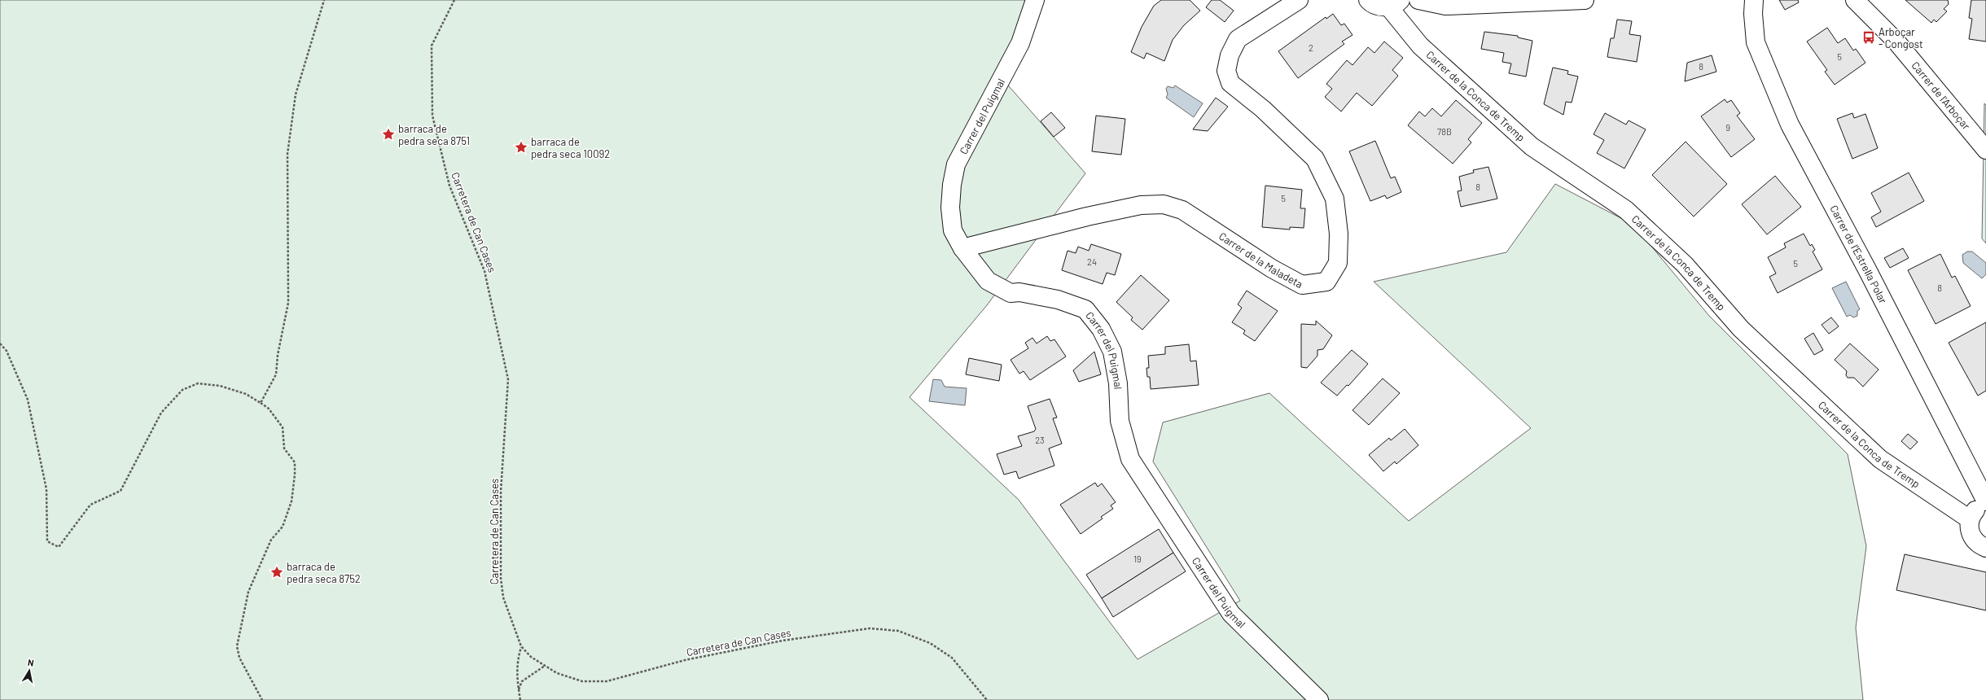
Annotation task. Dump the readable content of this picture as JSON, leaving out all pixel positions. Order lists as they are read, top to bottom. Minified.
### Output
{"streets":{"street":["Carrer de la Conca de Tremp","Carrer de l'Arboçar","Carrer del Puigmal","Carrer de l'Estrella Polar","Carrer de la Maladeta"],"path":["Carretera de Can Cases"]},"crossings":[["Carrer del Puigmal","Carrer de la Maladeta"]],"places":{"bus stop":["Arboçar - Congost"],"place":["barraca de pedra seca 8751","barraca de pedra seca 10092","barraca de pedra seca 8752"]},"house_numbers":["2","5","8","9","78B","8","5","24","5","8","23","19"],"north":"top"}
